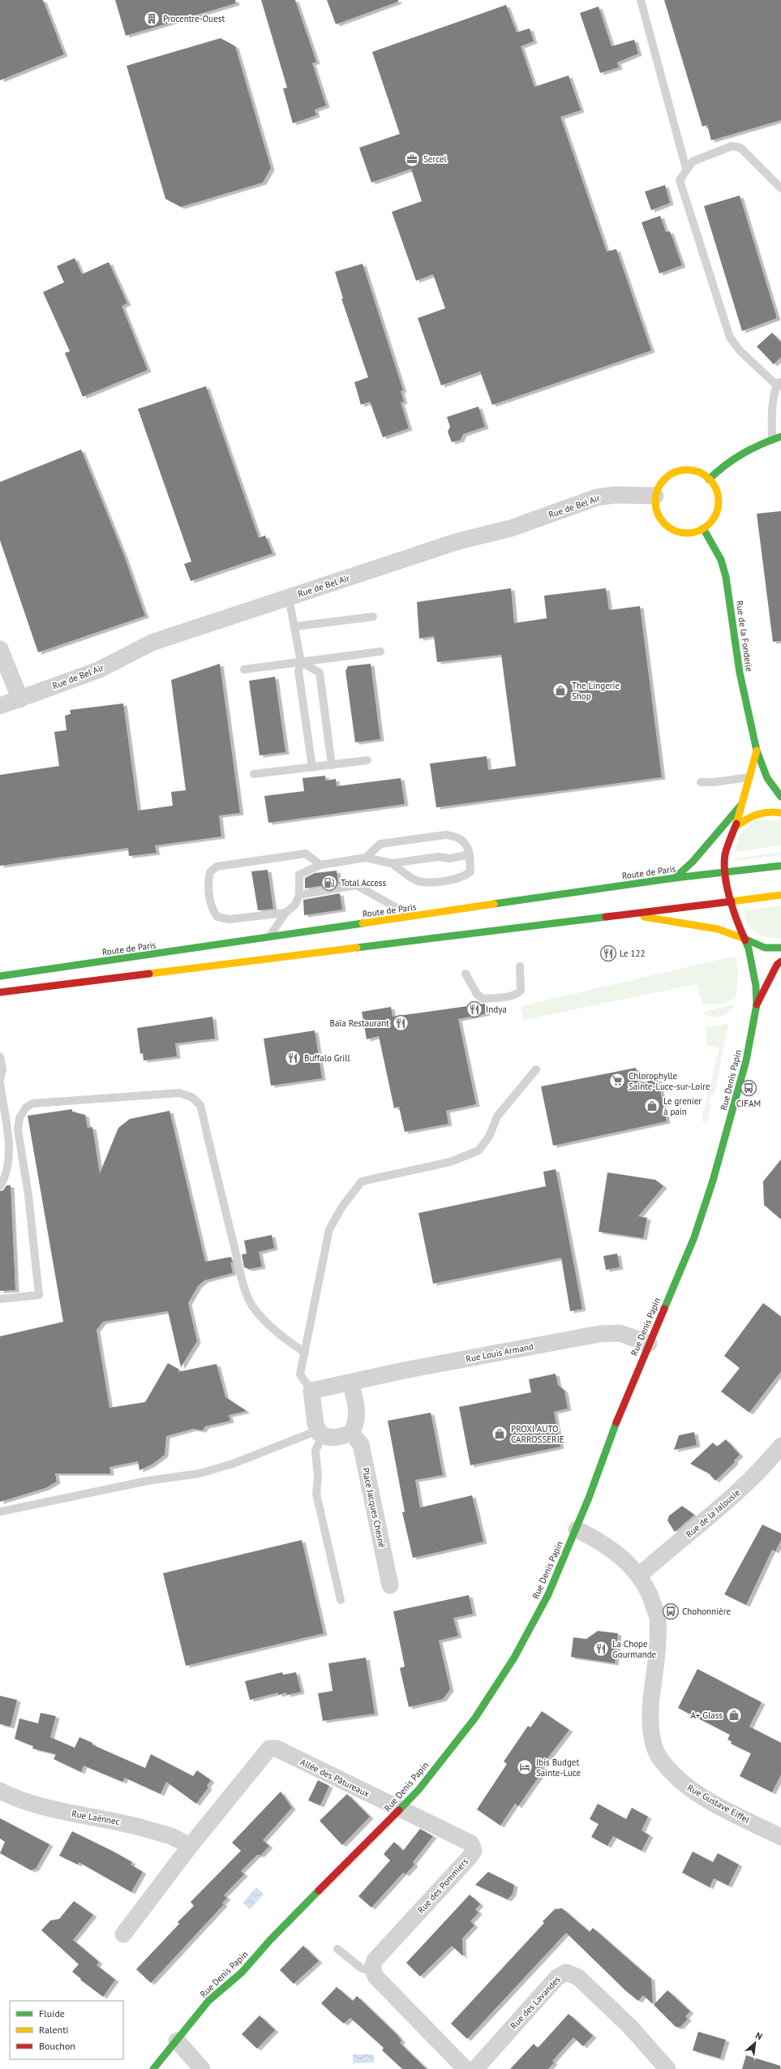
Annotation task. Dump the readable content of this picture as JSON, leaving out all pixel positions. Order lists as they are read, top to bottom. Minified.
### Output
{"streets":{"street":["Rue de Bel Air","Rue de la Fonderie","Route de Paris","Rue Denis Papin","Rue Louis Armand","Place Jacques Chesné","Rue de la Jalousie","Allée des Pâtureaux","Rue Gustave Eiffel","Rue Laënnec","Rue des Pommiers","Rue des Lavandes"]},"crossings":[["Rue de Bel Air","Rue de la Fonderie"],["Rue Denis Papin","Rue Louis Armand"],["Rue Denis Papin","Allée des Pâtureaux"],["Rue Denis Papin","Rue Gustave Eiffel"],["Rue Denis Papin","Rue des Pommiers"],["Rue Louis Armand","Place Jacques Chesné"],["Rue de la Jalousie","Rue Gustave Eiffel"],["Allée des Pâtureaux","Rue Laënnec"],["Allée des Pâtureaux","Rue des Pommiers"]],"places":{"building":["Procentre-Ouest"],"office":["Sercel"],"shop":["The Lingerie Shop","Le grenier à pain","PROXI AUTO CARROSSERIE","A+ Glass"],"fuel station":["Total Access"],"restaurant":["Le 122","Indya","Baïa Restaurant","Buffalo Grill","La Chope Gourmande"],"supermarket":["Chlorophylle Sainte-Luce-sur-Loire"],"bus stop":["CIFAM","Chohonnière"],"hotel":["Ibis Budget Sainte-Luce"]},"legend":["Fluide","Ralenti","Bouchon"],"north":"top right"}
